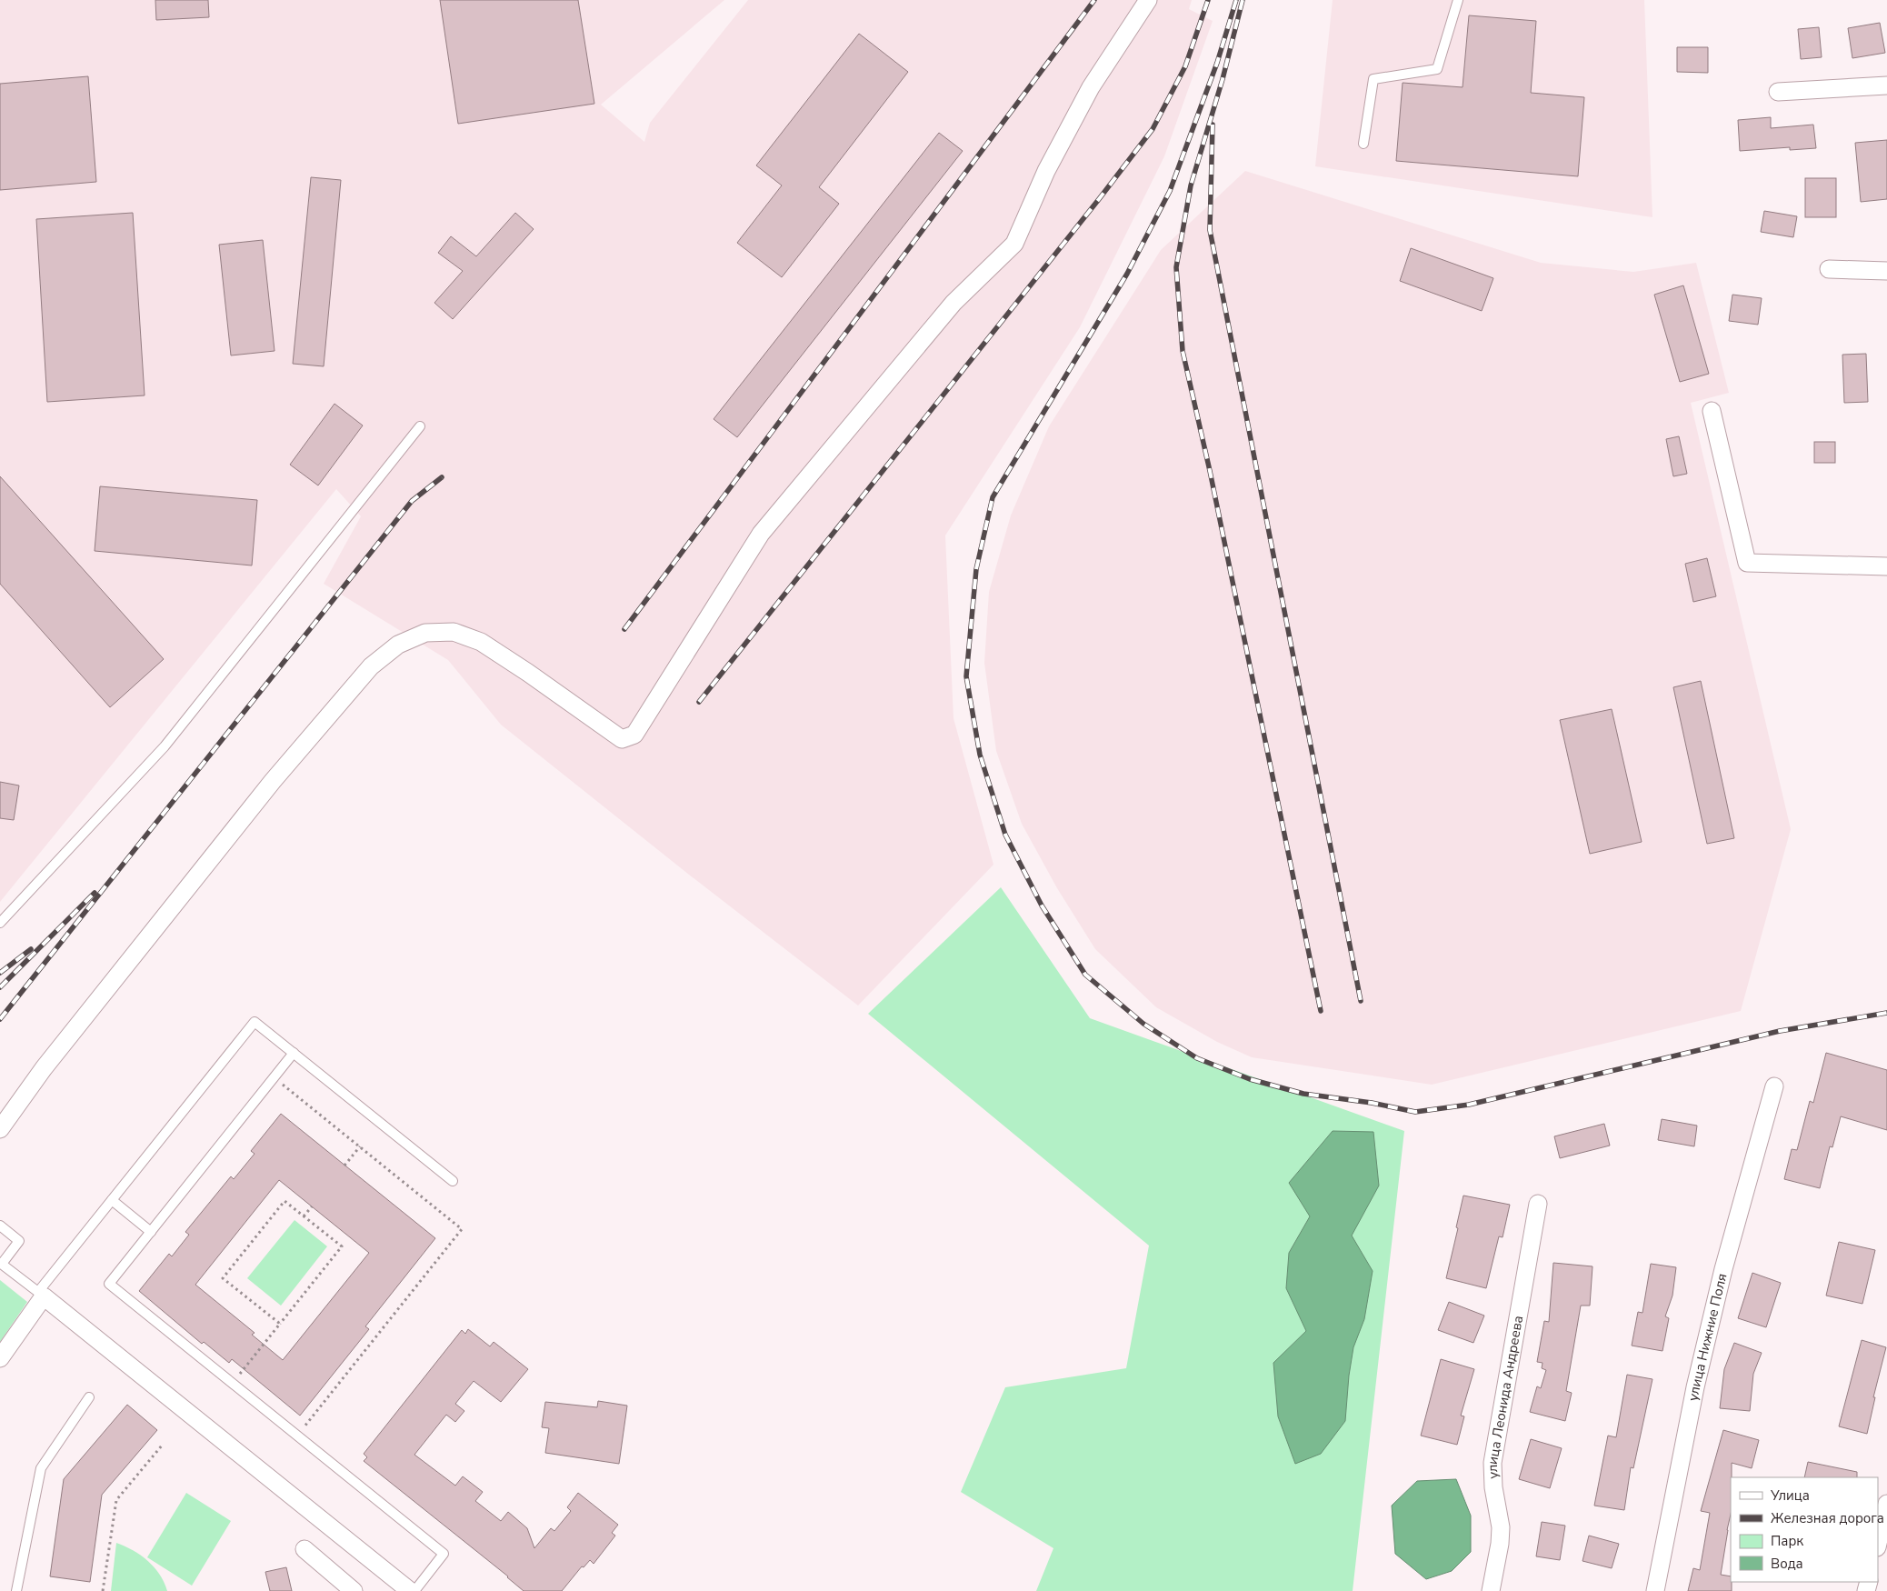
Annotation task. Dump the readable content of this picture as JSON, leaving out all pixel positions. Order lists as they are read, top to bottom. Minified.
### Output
{"streets":{"street":["улица Нижние Поля","улица Леонида Андреева"]},"legend":["Улица","Железная дорога","Парк","Вода"]}
